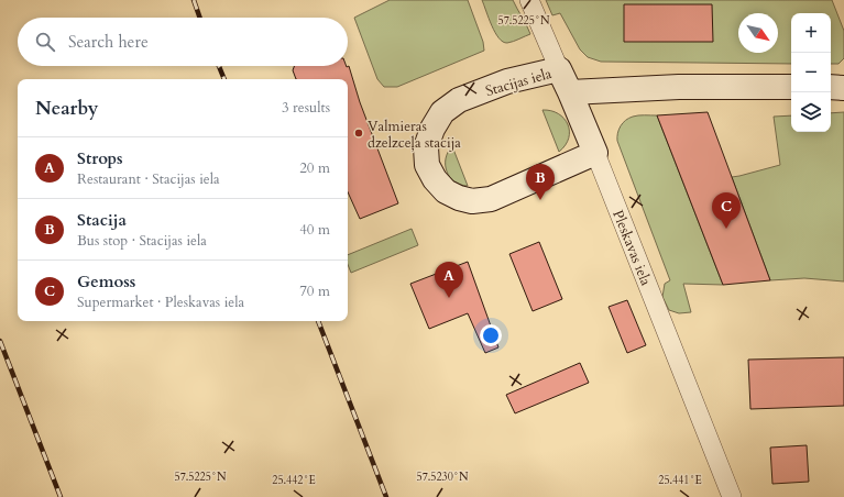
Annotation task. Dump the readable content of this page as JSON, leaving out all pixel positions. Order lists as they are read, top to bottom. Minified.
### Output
{"streets":{"main road":["Stacijas iela","Pleskavas iela"]},"crossings":[["Stacijas iela","Pleskavas iela"]],"places":["Valmieras dzelzceļa stacija"],"north":"bottom right","page":{"map_buttons":["+","−"],"search":"Search here","heading":["Nearby","3 results"],"list":[{"mark":"A","name":"Strops","note":"Restaurant · Stacijas iela","value":"20 m"},{"mark":"B","name":"Stacija","note":"Bus stop · Stacijas iela","value":"40 m"},{"mark":"C","name":"Gemoss","note":"Supermarket · Pleskavas iela","value":"70 m"}],"pins":["B","C","A"]},"coordinates":["57.5225°N","57.5230°N","25.442°E","25.441°E"]}
